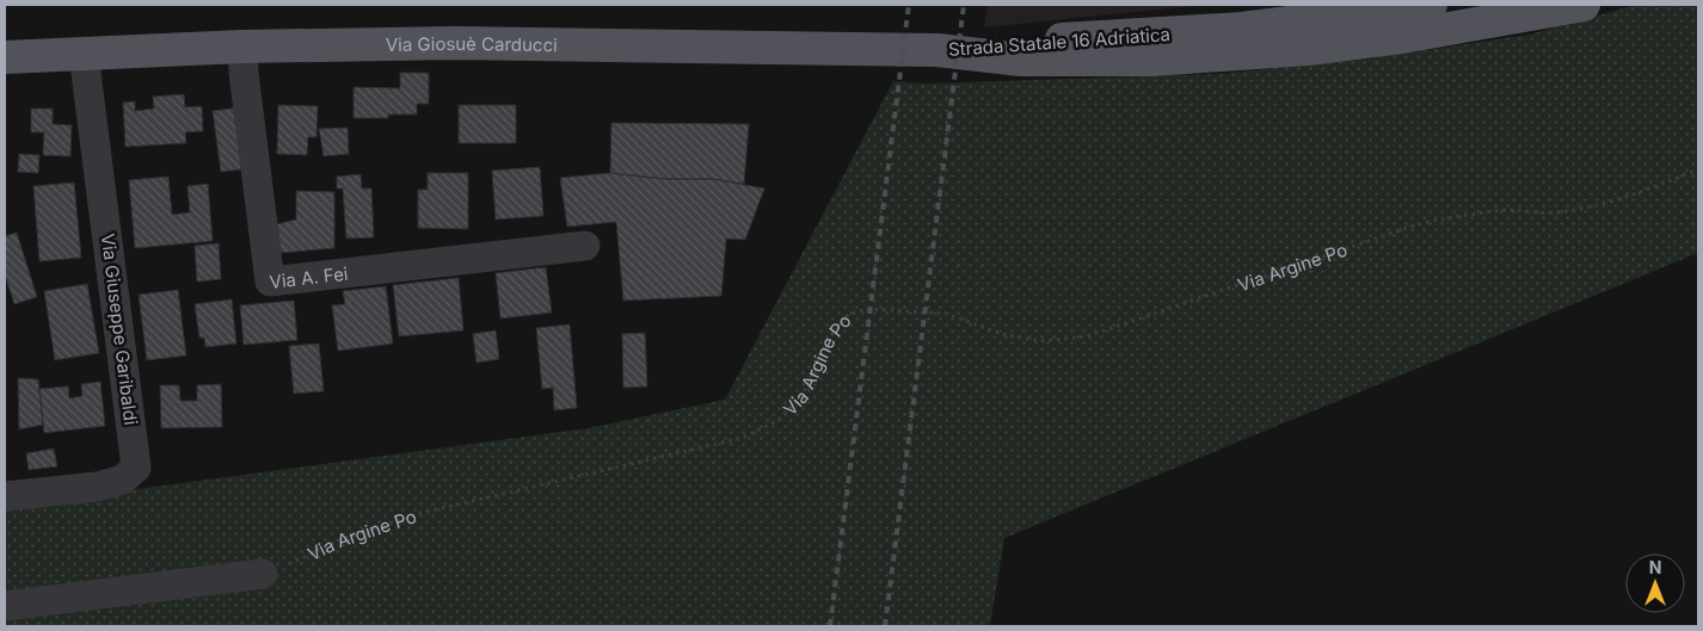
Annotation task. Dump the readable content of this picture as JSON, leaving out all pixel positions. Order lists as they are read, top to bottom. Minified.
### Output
{"streets":{"main road":["Strada Statale 16 Adriatica","Via Giosuè Carducci"],"street":["Via A. Fei","Via Giuseppe Garibaldi"],"path":["Via Argine Po"]},"crossings":[["Strada Statale 16 Adriatica","Via Giosuè Carducci"],["Via Giosuè Carducci","Via A. Fei"],["Via Giosuè Carducci","Via Giuseppe Garibaldi"]],"north":"top"}
